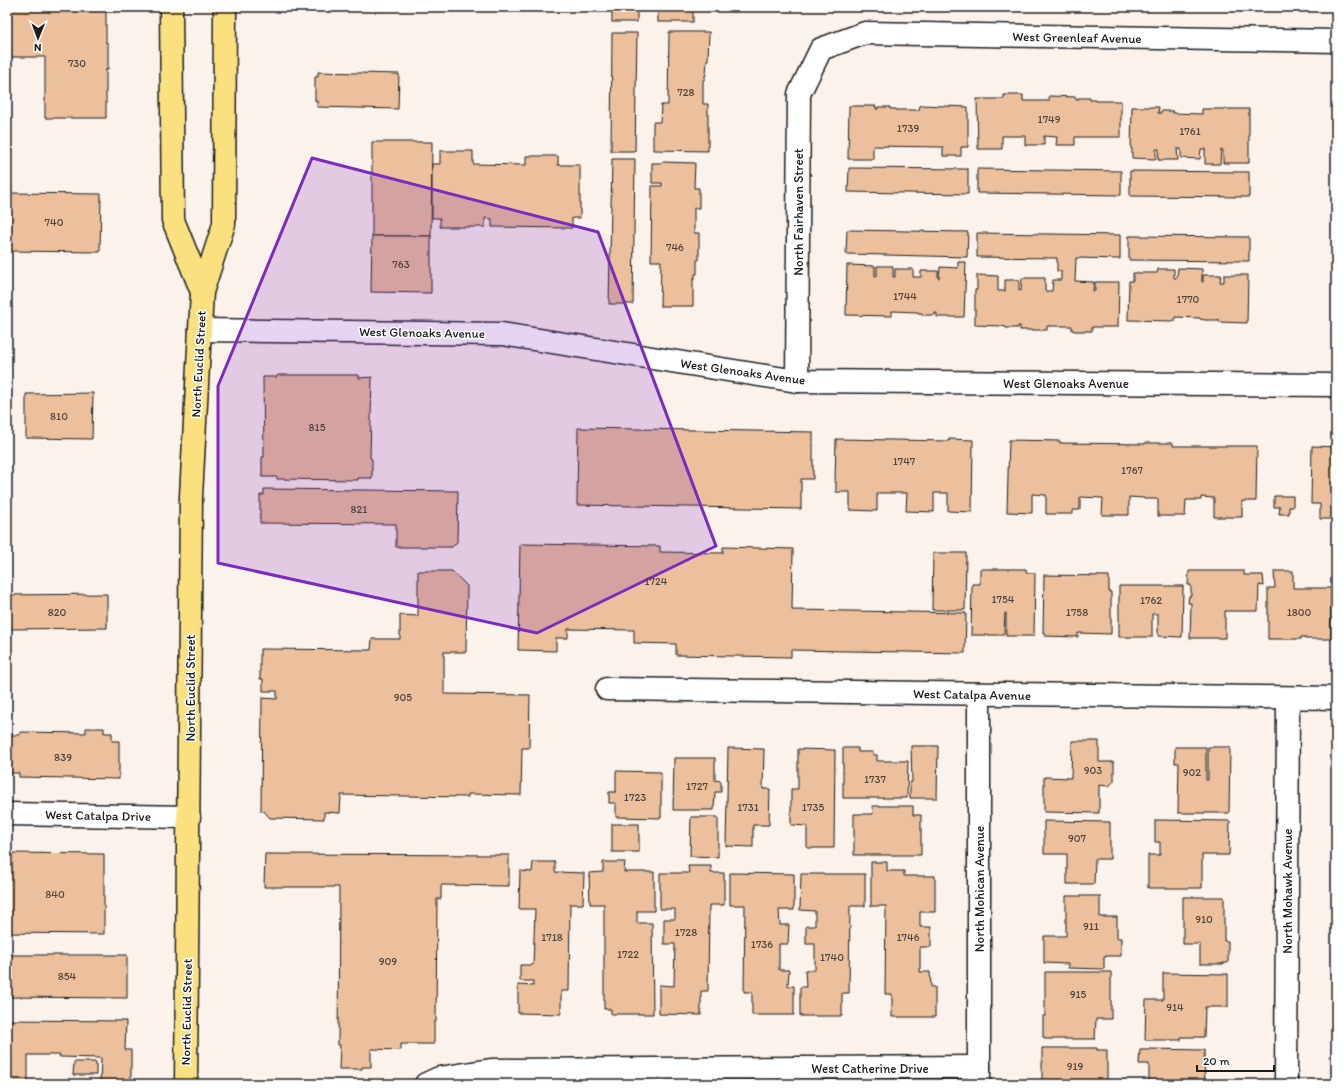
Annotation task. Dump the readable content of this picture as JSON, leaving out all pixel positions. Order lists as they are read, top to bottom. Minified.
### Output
{"streets":{"main road":["North Euclid Street"],"street":["West Greenleaf Avenue","North Fairhaven Street","West Glenoaks Avenue","West Catalpa Avenue","West Catalpa Drive","North Mohican Avenue","North Mohawk Avenue","West Catherine Drive"]},"crossings":[["West Greenleaf Avenue","North Fairhaven Street"],["North Fairhaven Street","West Glenoaks Avenue"],["West Glenoaks Avenue","North Euclid Street"],["North Euclid Street","West Catalpa Drive"],["West Catalpa Avenue","North Mohican Avenue"],["West Catalpa Avenue","North Mohawk Avenue"],["North Mohican Avenue","West Catherine Drive"]],"house_numbers":["730","728","1749","1739","1761","740","746","763","1744","1770","810","815","1747","1767","821","1724","1754","1762","820","1758","1800","905","839","903","902","1737","1727","1723","1731","1735","907","840","910","911","1728","1718","1746","1736","1722","1740","909","854","915","914","919"],"scale_bar":"20 m","north":"bottom"}
